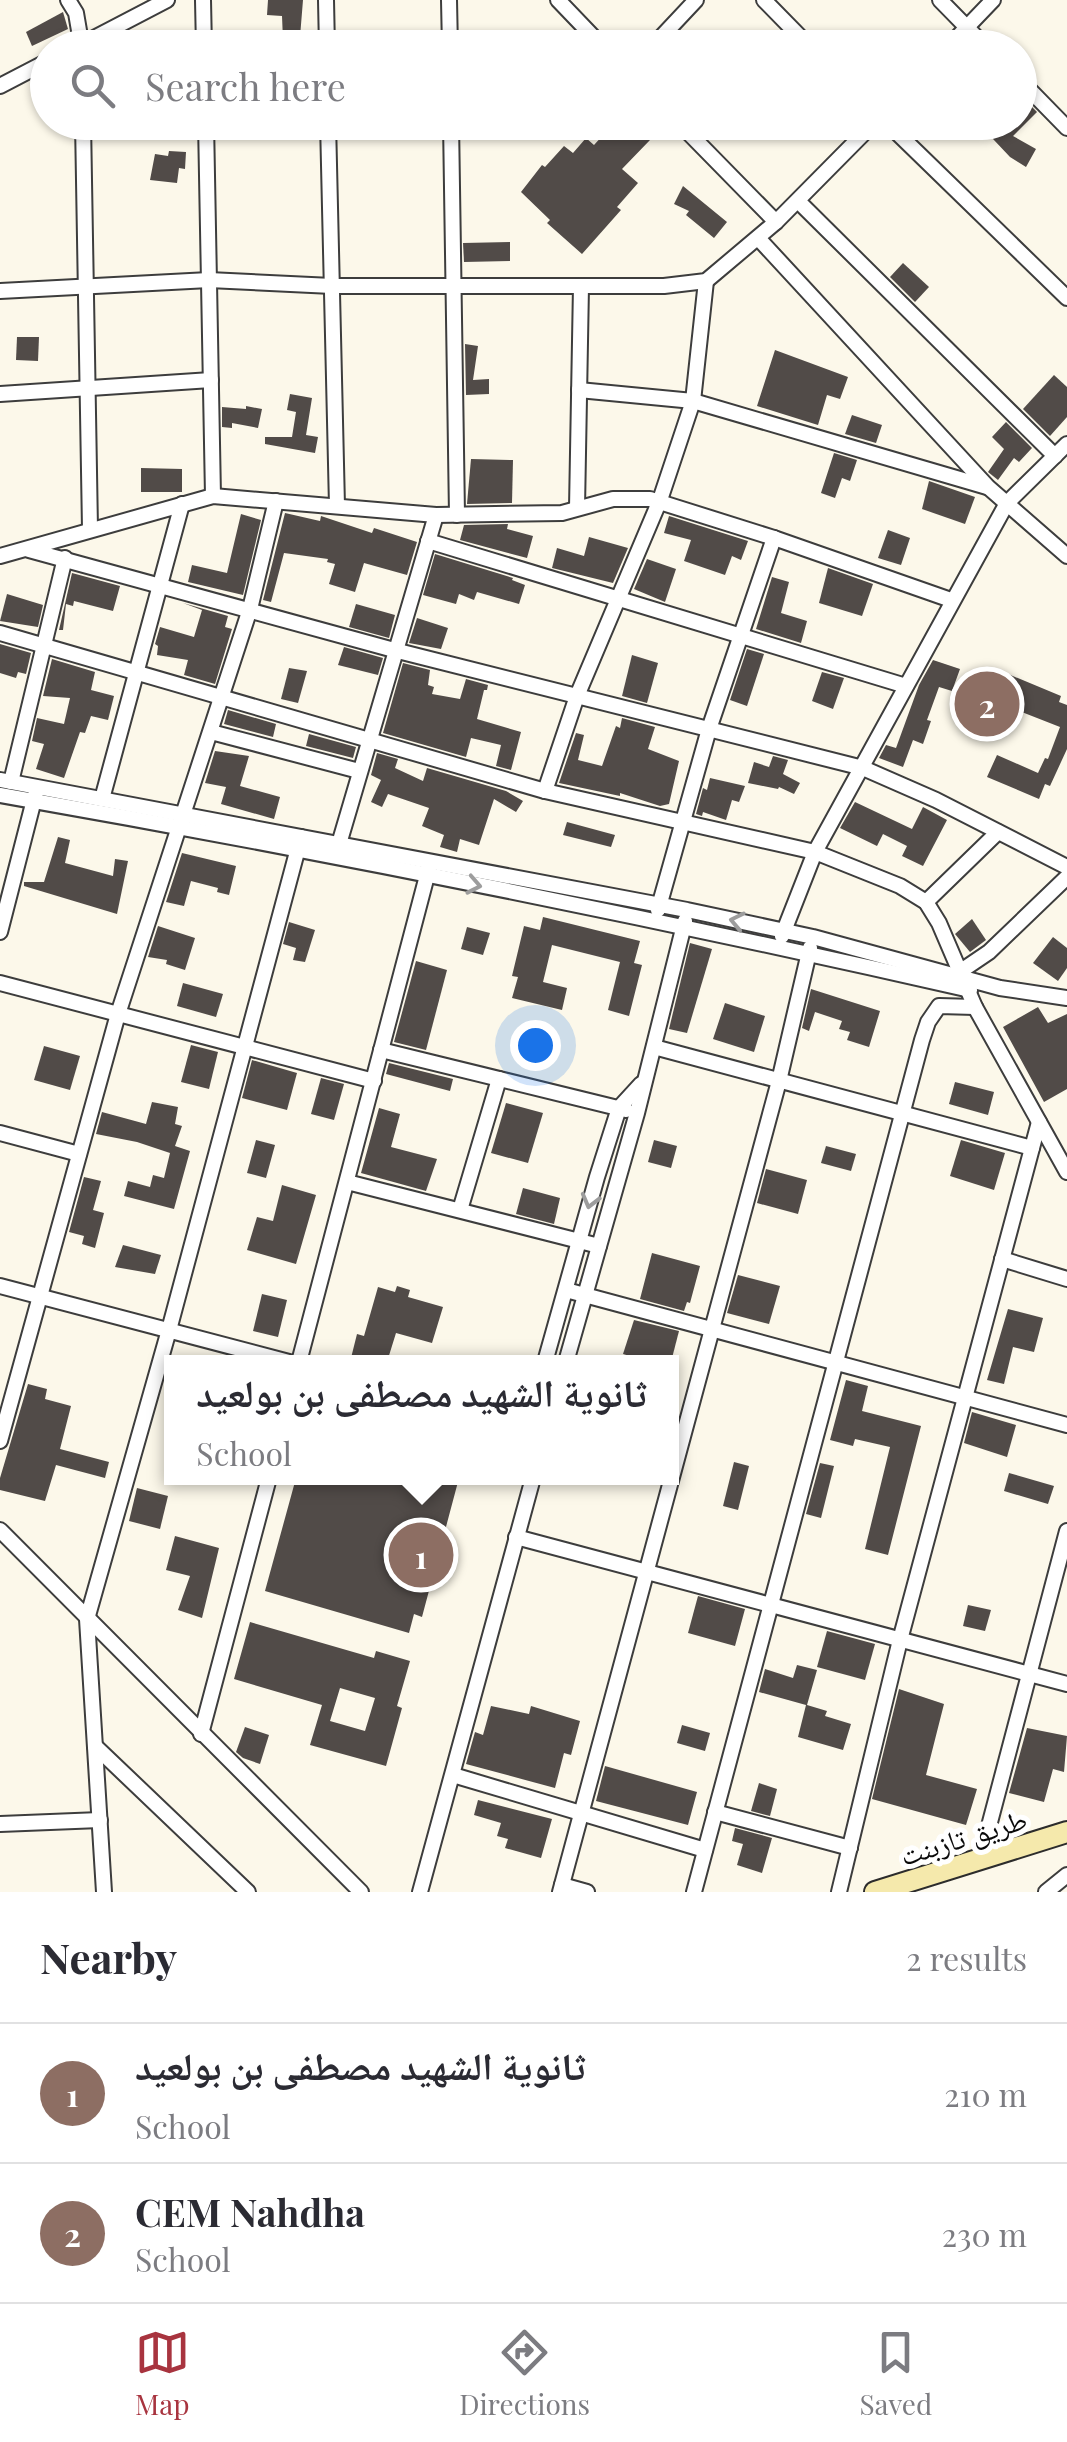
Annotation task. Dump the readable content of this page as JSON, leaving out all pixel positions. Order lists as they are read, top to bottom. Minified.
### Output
{"streets":{"street":["طريق تازبنت"]},"page":{"search":"Search here","pins":["2","1"],"popup":["ثانوية الشهيد مصطفى بن بولعيد","School"],"heading":["Nearby","2 results"],"list":[{"mark":"1","name":"ثانوية الشهيد مصطفى بن بولعيد","note":"School","value":"210 m"},{"mark":"2","name":"CEM Nahdha","note":"School","value":"230 m"}],"nav":["Map","Directions","Saved"]}}
